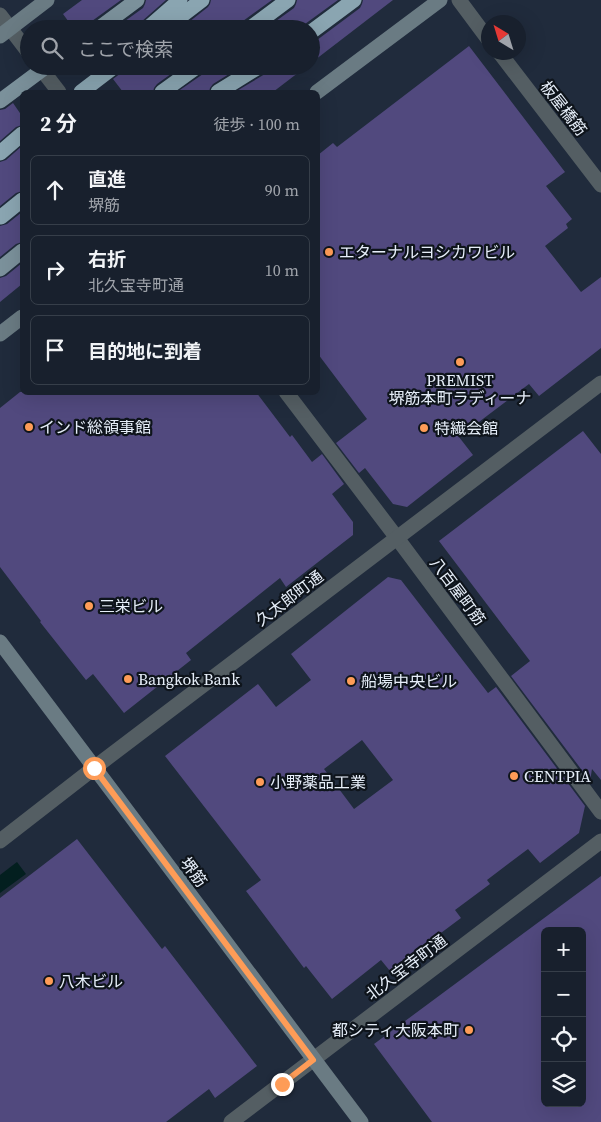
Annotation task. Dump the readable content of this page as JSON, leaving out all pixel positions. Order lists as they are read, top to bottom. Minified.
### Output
{"streets":{"main road":["堺筋"],"street":["板屋橋筋","八百屋町筋","久太郎町通","北久宝寺町通"]},"crossings":[["八百屋町筋","久太郎町通"],["久太郎町通","堺筋"],["堺筋","北久宝寺町通"]],"places":["エターナルヨシカワビル","PREMIST 堺筋本町ラディーナ","インド総領事館","特繊会館","三栄ビル","Bangkok Bank","船場中央ビル","CENTPIA","小野薬品工業","八木ビル","都シティ大阪本町"],"north":"top left","page":{"search":"ここで検索","heading":["2 分","徒歩 · 100 m"],"list":[["直進","堺筋","90 m"],["右折","北久宝寺町通","10 m"],"目的地に到着"],"map_buttons":["+","−"]}}
